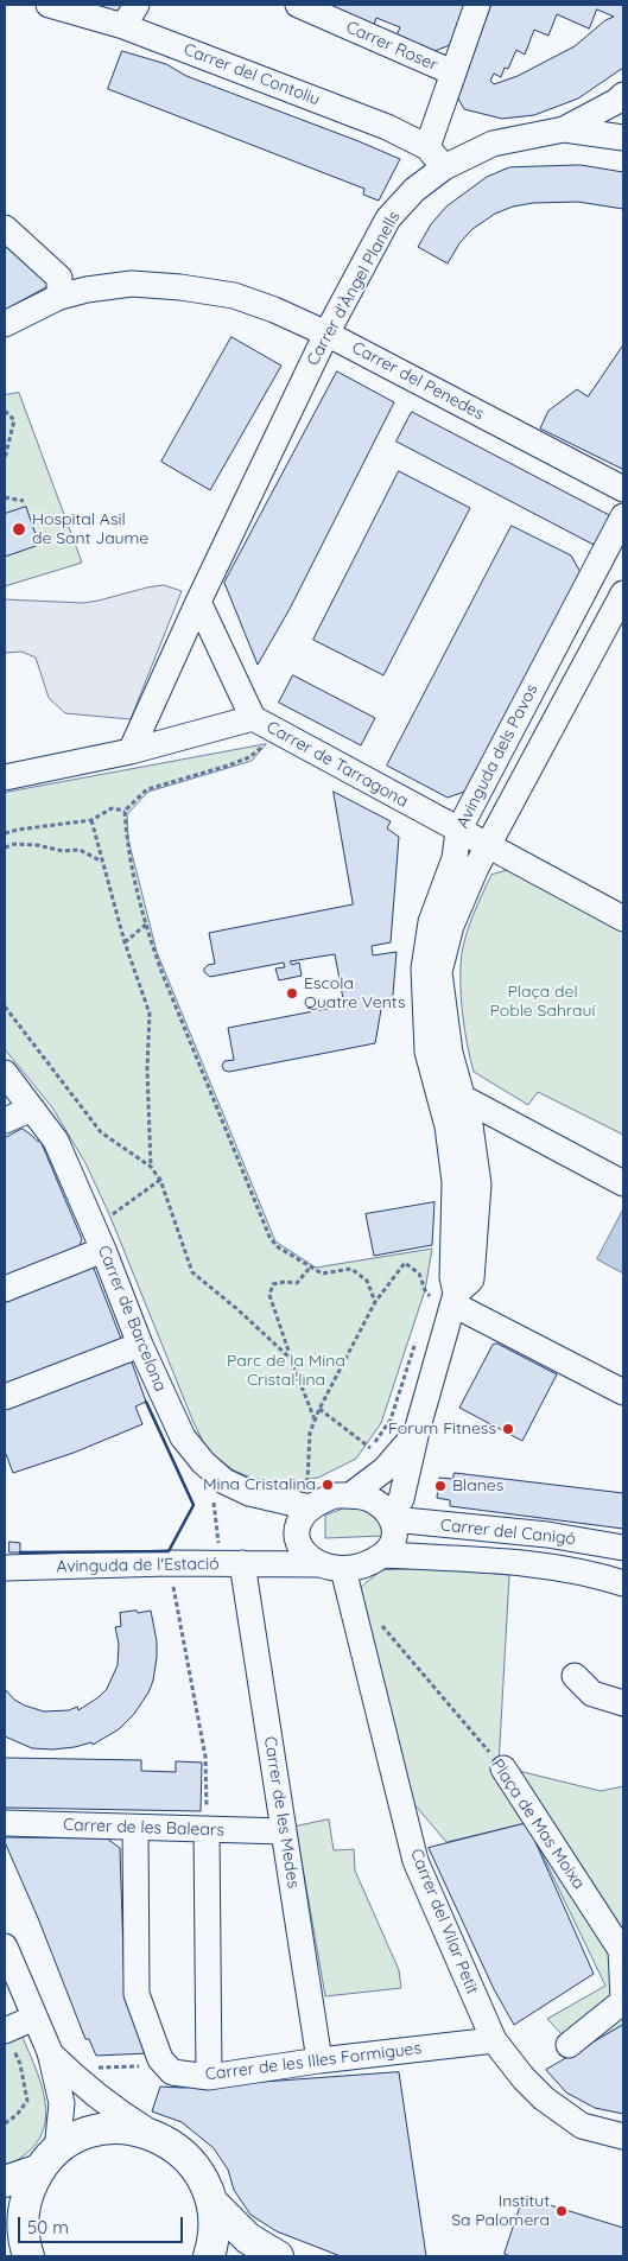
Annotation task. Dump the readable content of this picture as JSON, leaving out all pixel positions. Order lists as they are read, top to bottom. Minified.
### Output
{"streets":{"street":["Carrer Roser","Carrer del Contoliu","Carrer d'Àngel Planells","Carrer del Penedes","Avinguda dels Pavos","Carrer de Tarragona","Carrer de Barcelona","Carrer del Canigó","Avinguda de l'Estació","Carrer de les Medes","Plaça de Mas Moixa","Carrer de les Balears","Carrer del Vilar Petit","Carrer de les Illes Formigues"]},"crossings":[["Carrer del Contoliu","Carrer d'Àngel Planells"],["Carrer d'Àngel Planells","Carrer del Penedes"],["Carrer d'Àngel Planells","Carrer de Tarragona"],["Avinguda dels Pavos","Carrer de Tarragona"],["Avinguda dels Pavos","Carrer de Barcelona"],["Avinguda dels Pavos","Carrer del Canigó"],["Avinguda dels Pavos","Avinguda de l'Estació"],["Avinguda dels Pavos","Carrer del Vilar Petit"],["Carrer de Barcelona","Carrer del Canigó"],["Carrer de Barcelona","Avinguda de l'Estació"],["Carrer de Barcelona","Carrer del Vilar Petit"],["Carrer del Canigó","Avinguda de l'Estació"],["Carrer del Canigó","Carrer del Vilar Petit"],["Avinguda de l'Estació","Carrer de les Medes"],["Avinguda de l'Estació","Carrer del Vilar Petit"],["Carrer de les Medes","Carrer de les Balears"],["Carrer de les Medes","Carrer de les Illes Formigues"],["Carrer del Vilar Petit","Carrer de les Illes Formigues"]],"parks":["Plaça del Poble Sahrauí","Parc de la Mina Cristal·lina"],"places":["Hospital Asil de Sant Jaume","Escola Quatre Vents","Forum Fitness","Mina Cristalina","Blanes","Institut Sa Palomera"],"scale_bar":"50 m"}
